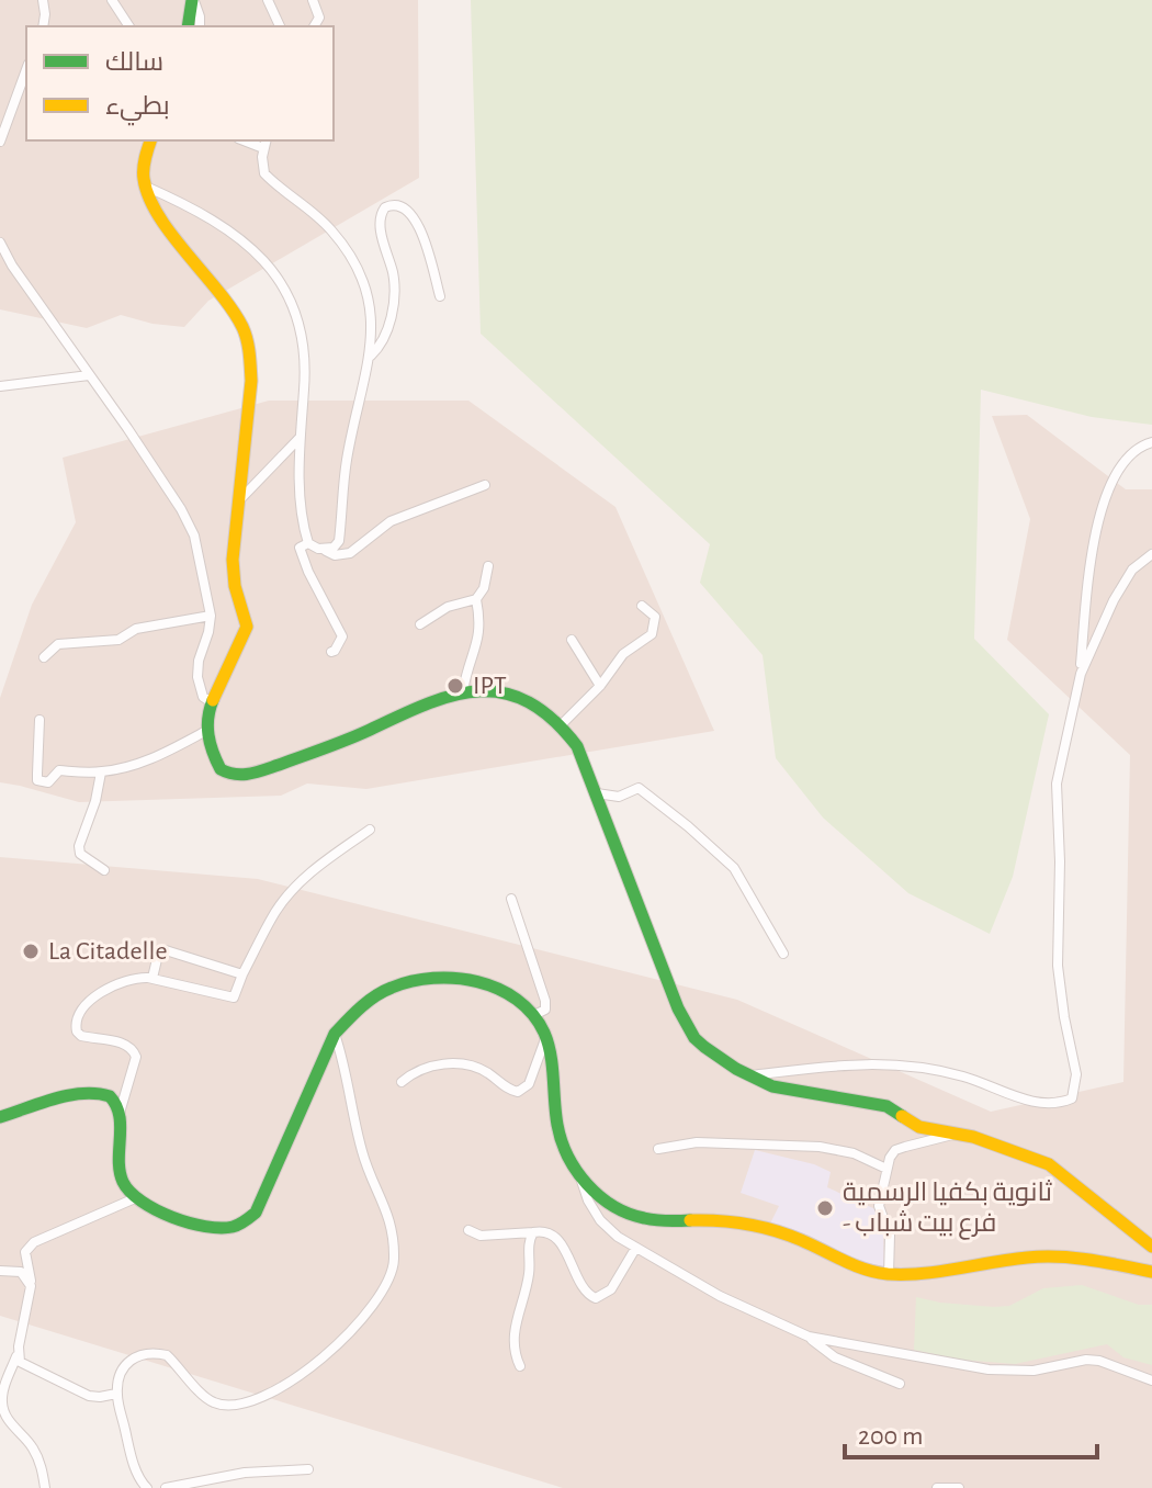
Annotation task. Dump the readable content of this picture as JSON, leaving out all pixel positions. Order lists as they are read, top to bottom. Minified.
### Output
{"places":["IPT","La Citadelle","ثانوية بكفيا الرسمية - فرع بيت شباب"],"legend":["سالك","بطيء"],"scale_bar":"200 m"}
